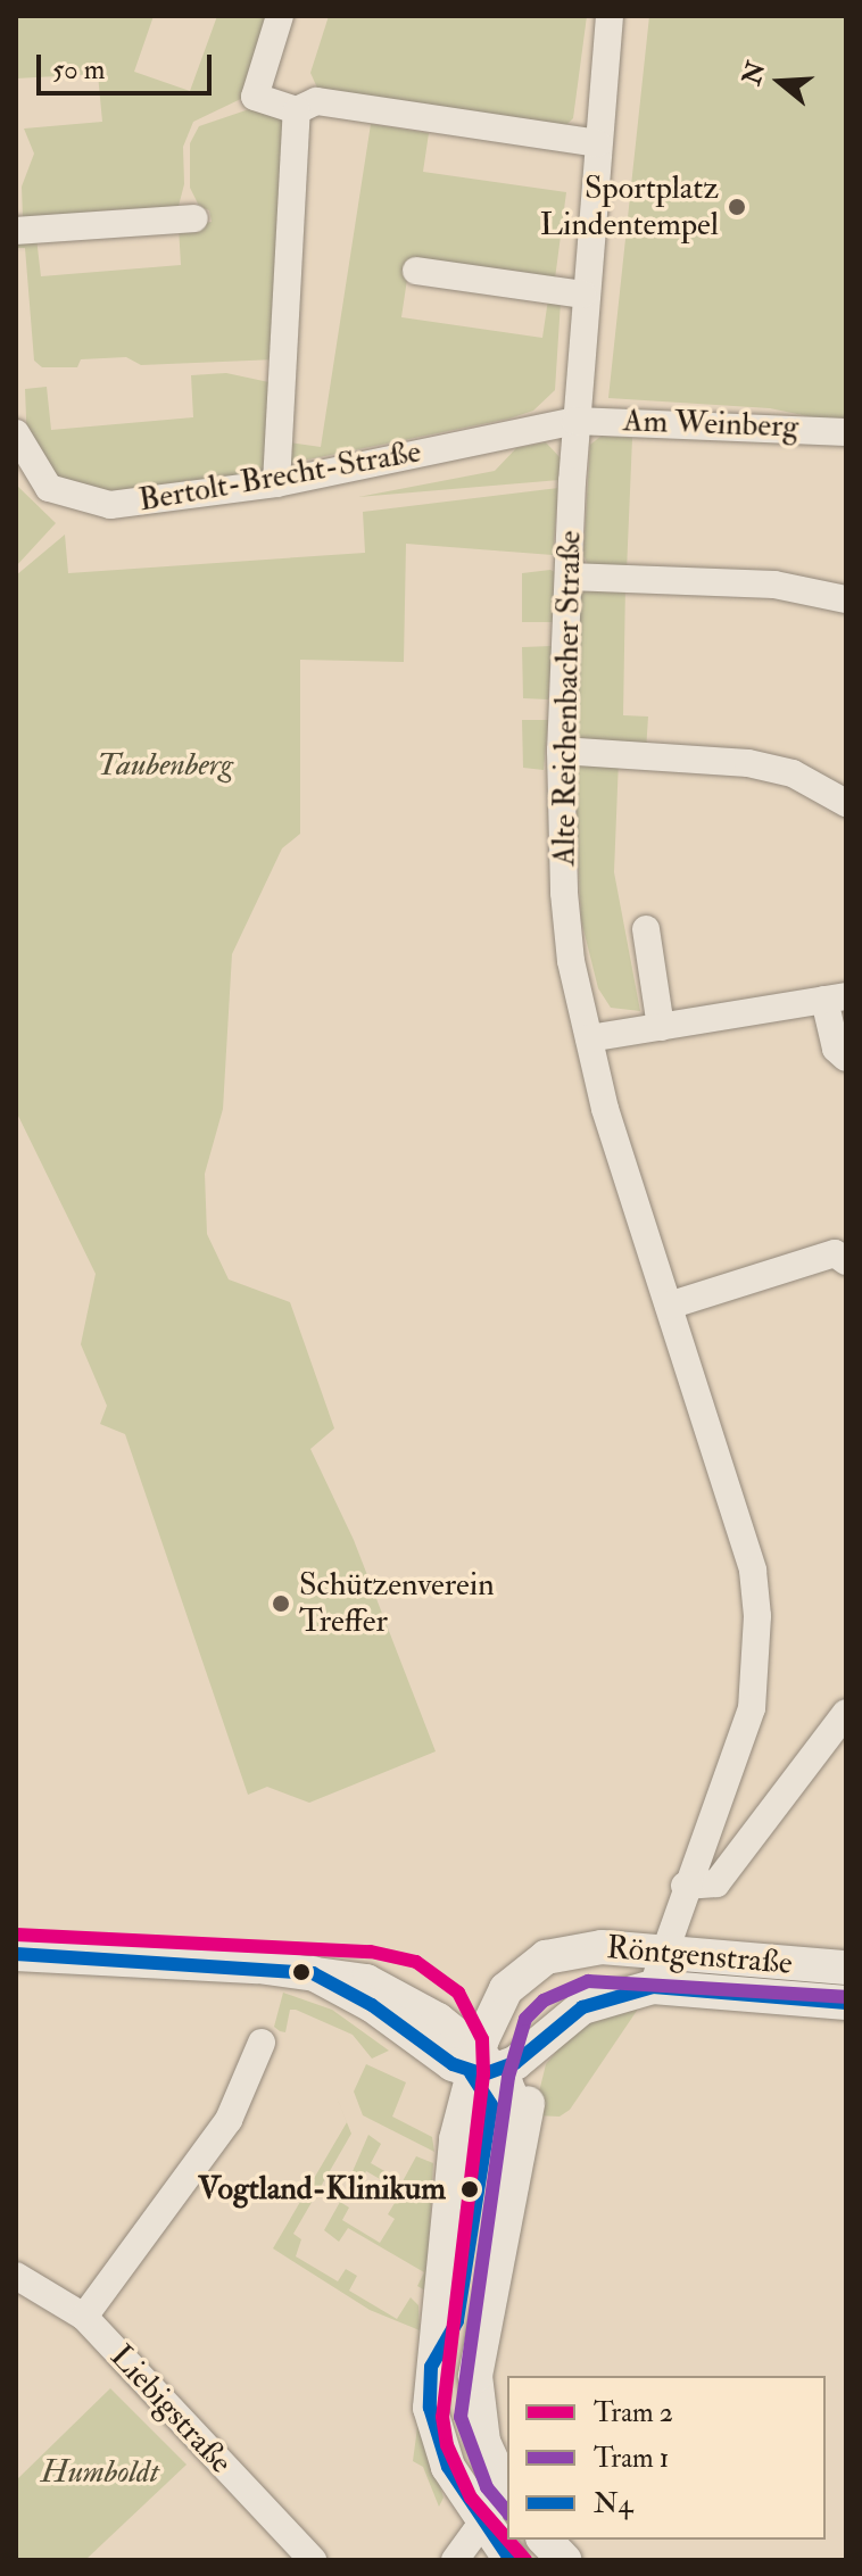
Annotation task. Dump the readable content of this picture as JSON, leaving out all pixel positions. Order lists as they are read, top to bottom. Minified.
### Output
{"streets":{"street":["Am Weinberg","Bertolt-Brecht-Straße","Alte Reichenbacher Straße","Röntgenstraße","Liebigstraße"]},"crossings":[["Am Weinberg","Bertolt-Brecht-Straße"],["Am Weinberg","Alte Reichenbacher Straße"],["Bertolt-Brecht-Straße","Alte Reichenbacher Straße"],["Alte Reichenbacher Straße","Röntgenstraße"]],"parks":["Taubenberg","Humboldt"],"places":["Sportplatz Lindentempel","Schützenverein Treffer","Vogtland-Klinikum"],"lines":["tram line 2","transit line N4","tram line 1"],"legend":["Tram 2","Tram 1","N4"],"scale_bar":"50 m","north":"left"}
